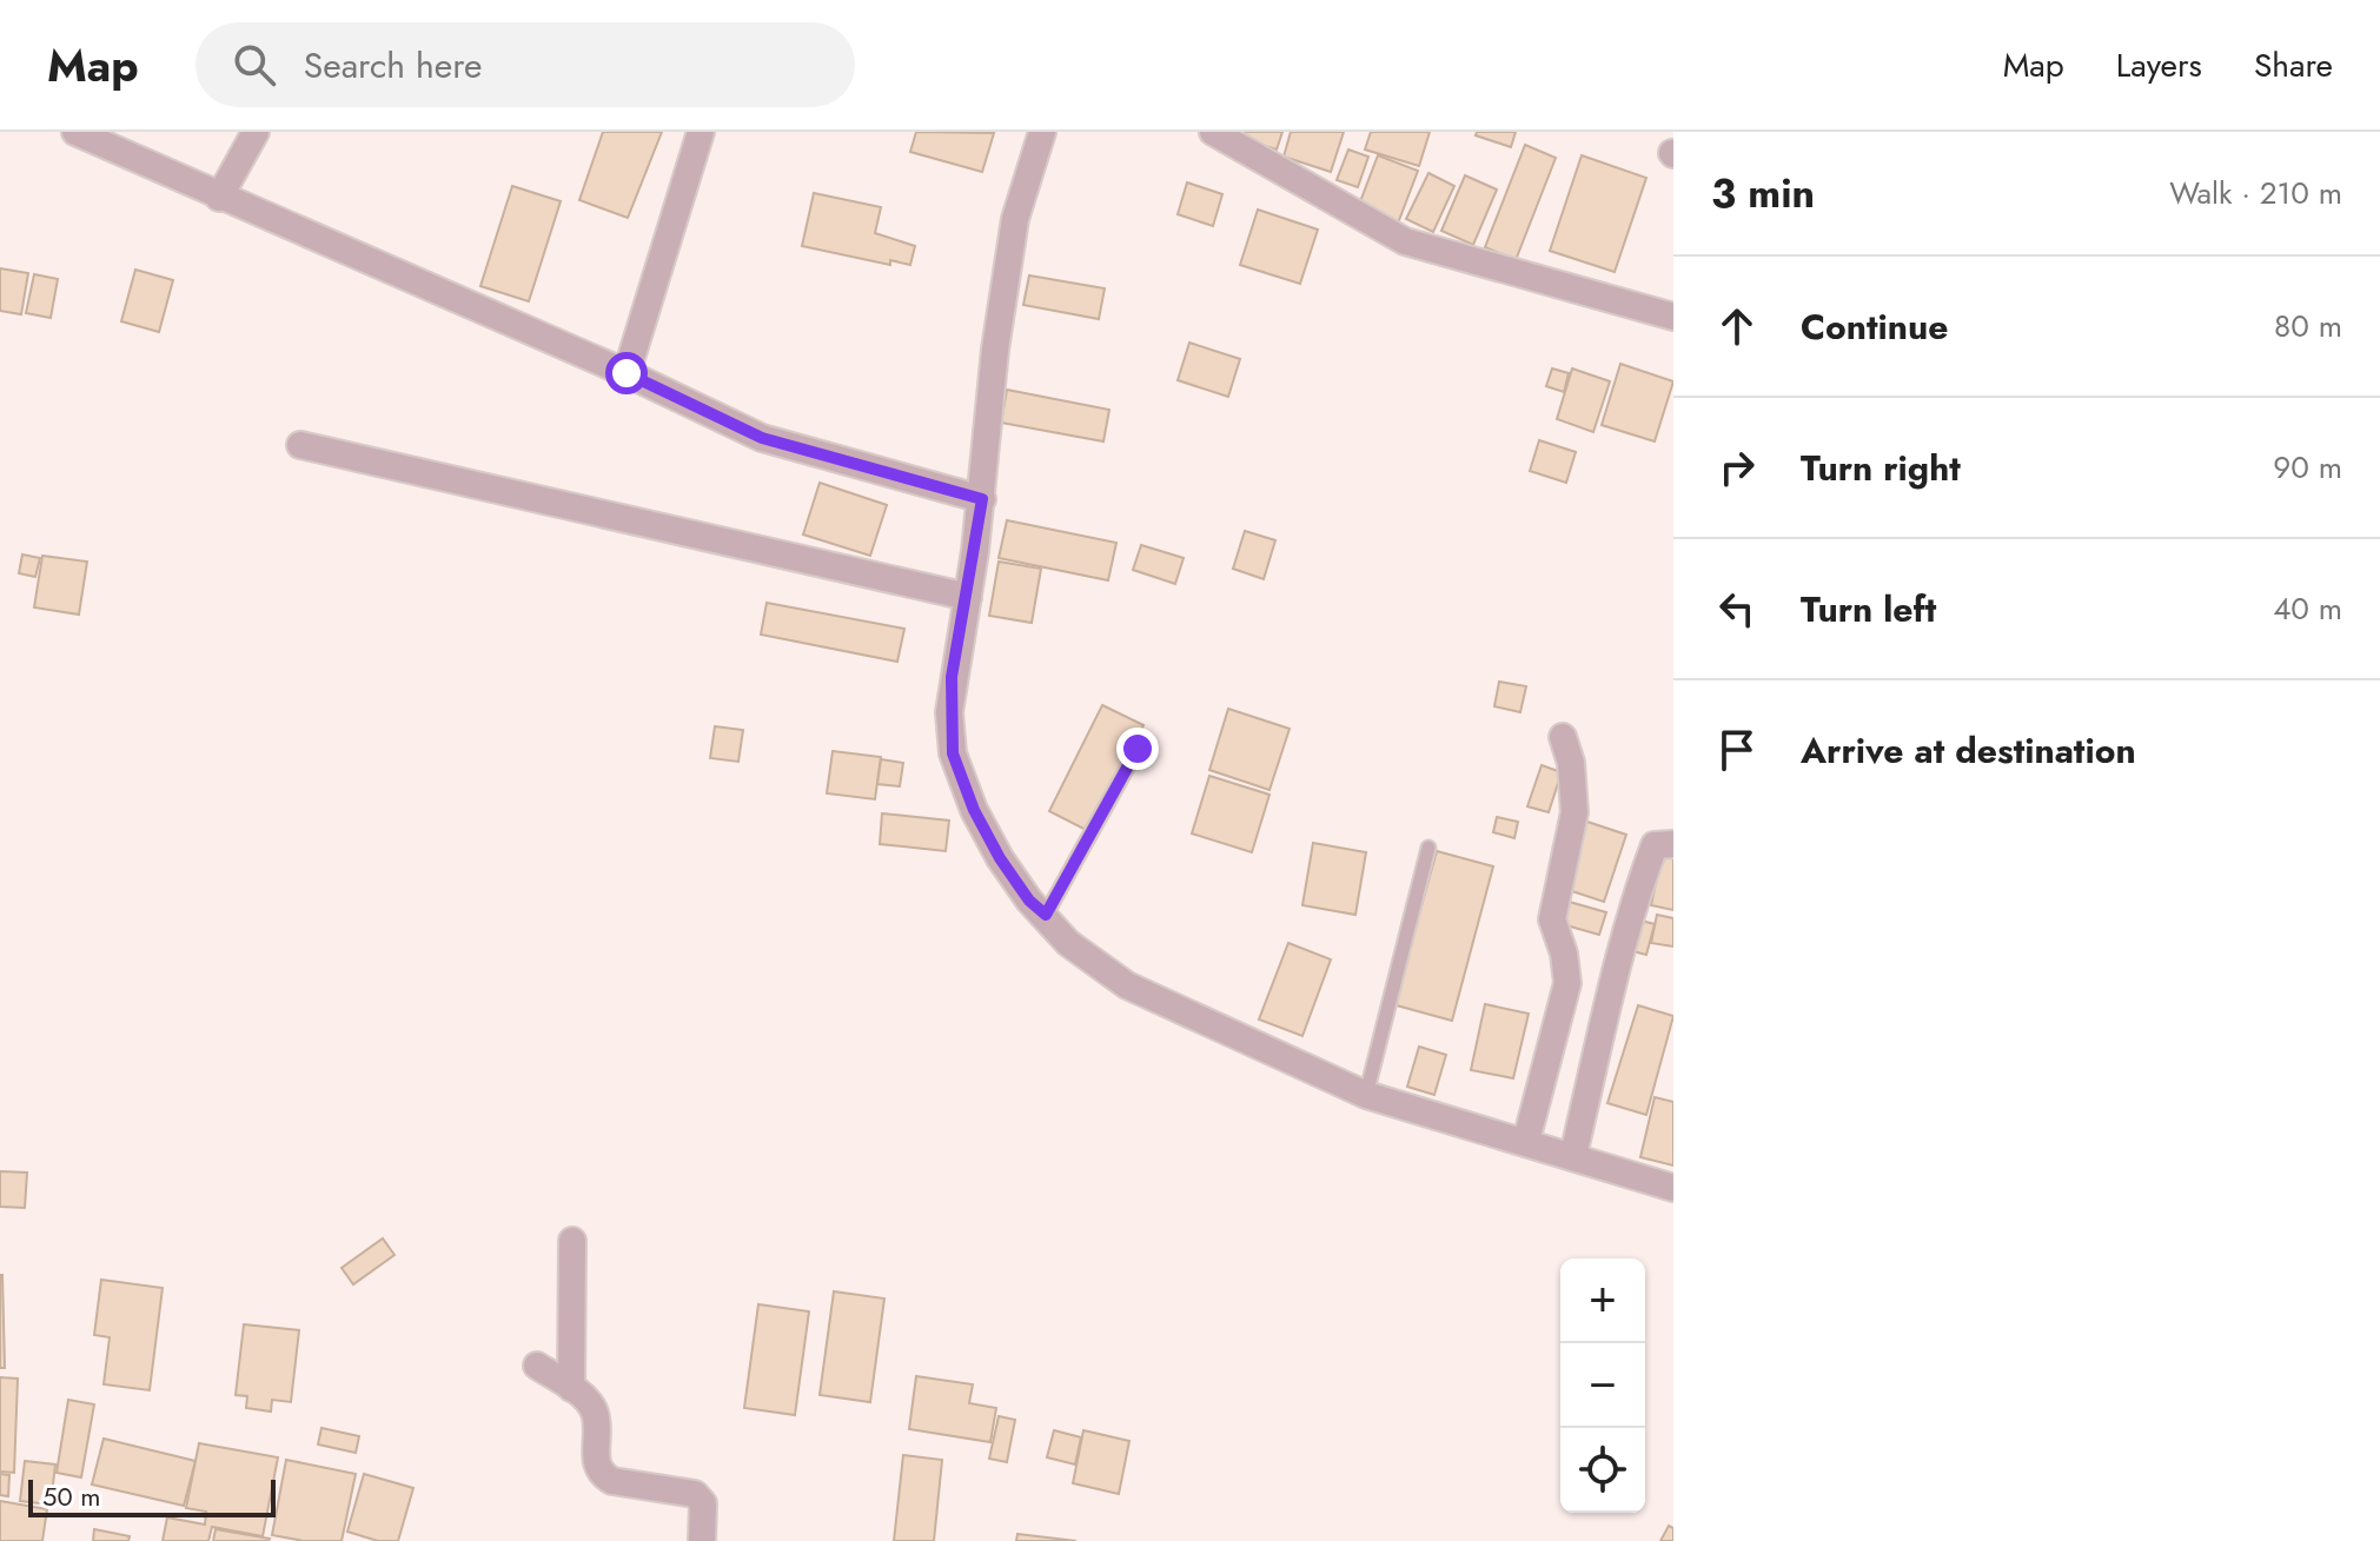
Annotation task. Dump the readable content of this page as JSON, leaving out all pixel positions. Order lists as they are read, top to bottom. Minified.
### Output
{"scale_bar":"50 m","page":{"header":"Map","search":"Search here","nav":["Map","Layers","Share"],"heading":["3 min","Walk · 210 m"],"list":[["Continue","80 m"],["Turn right","90 m"],["Turn left","40 m"],"Arrive at destination"],"map_buttons":["+","−"],"scale":"50 m"}}
